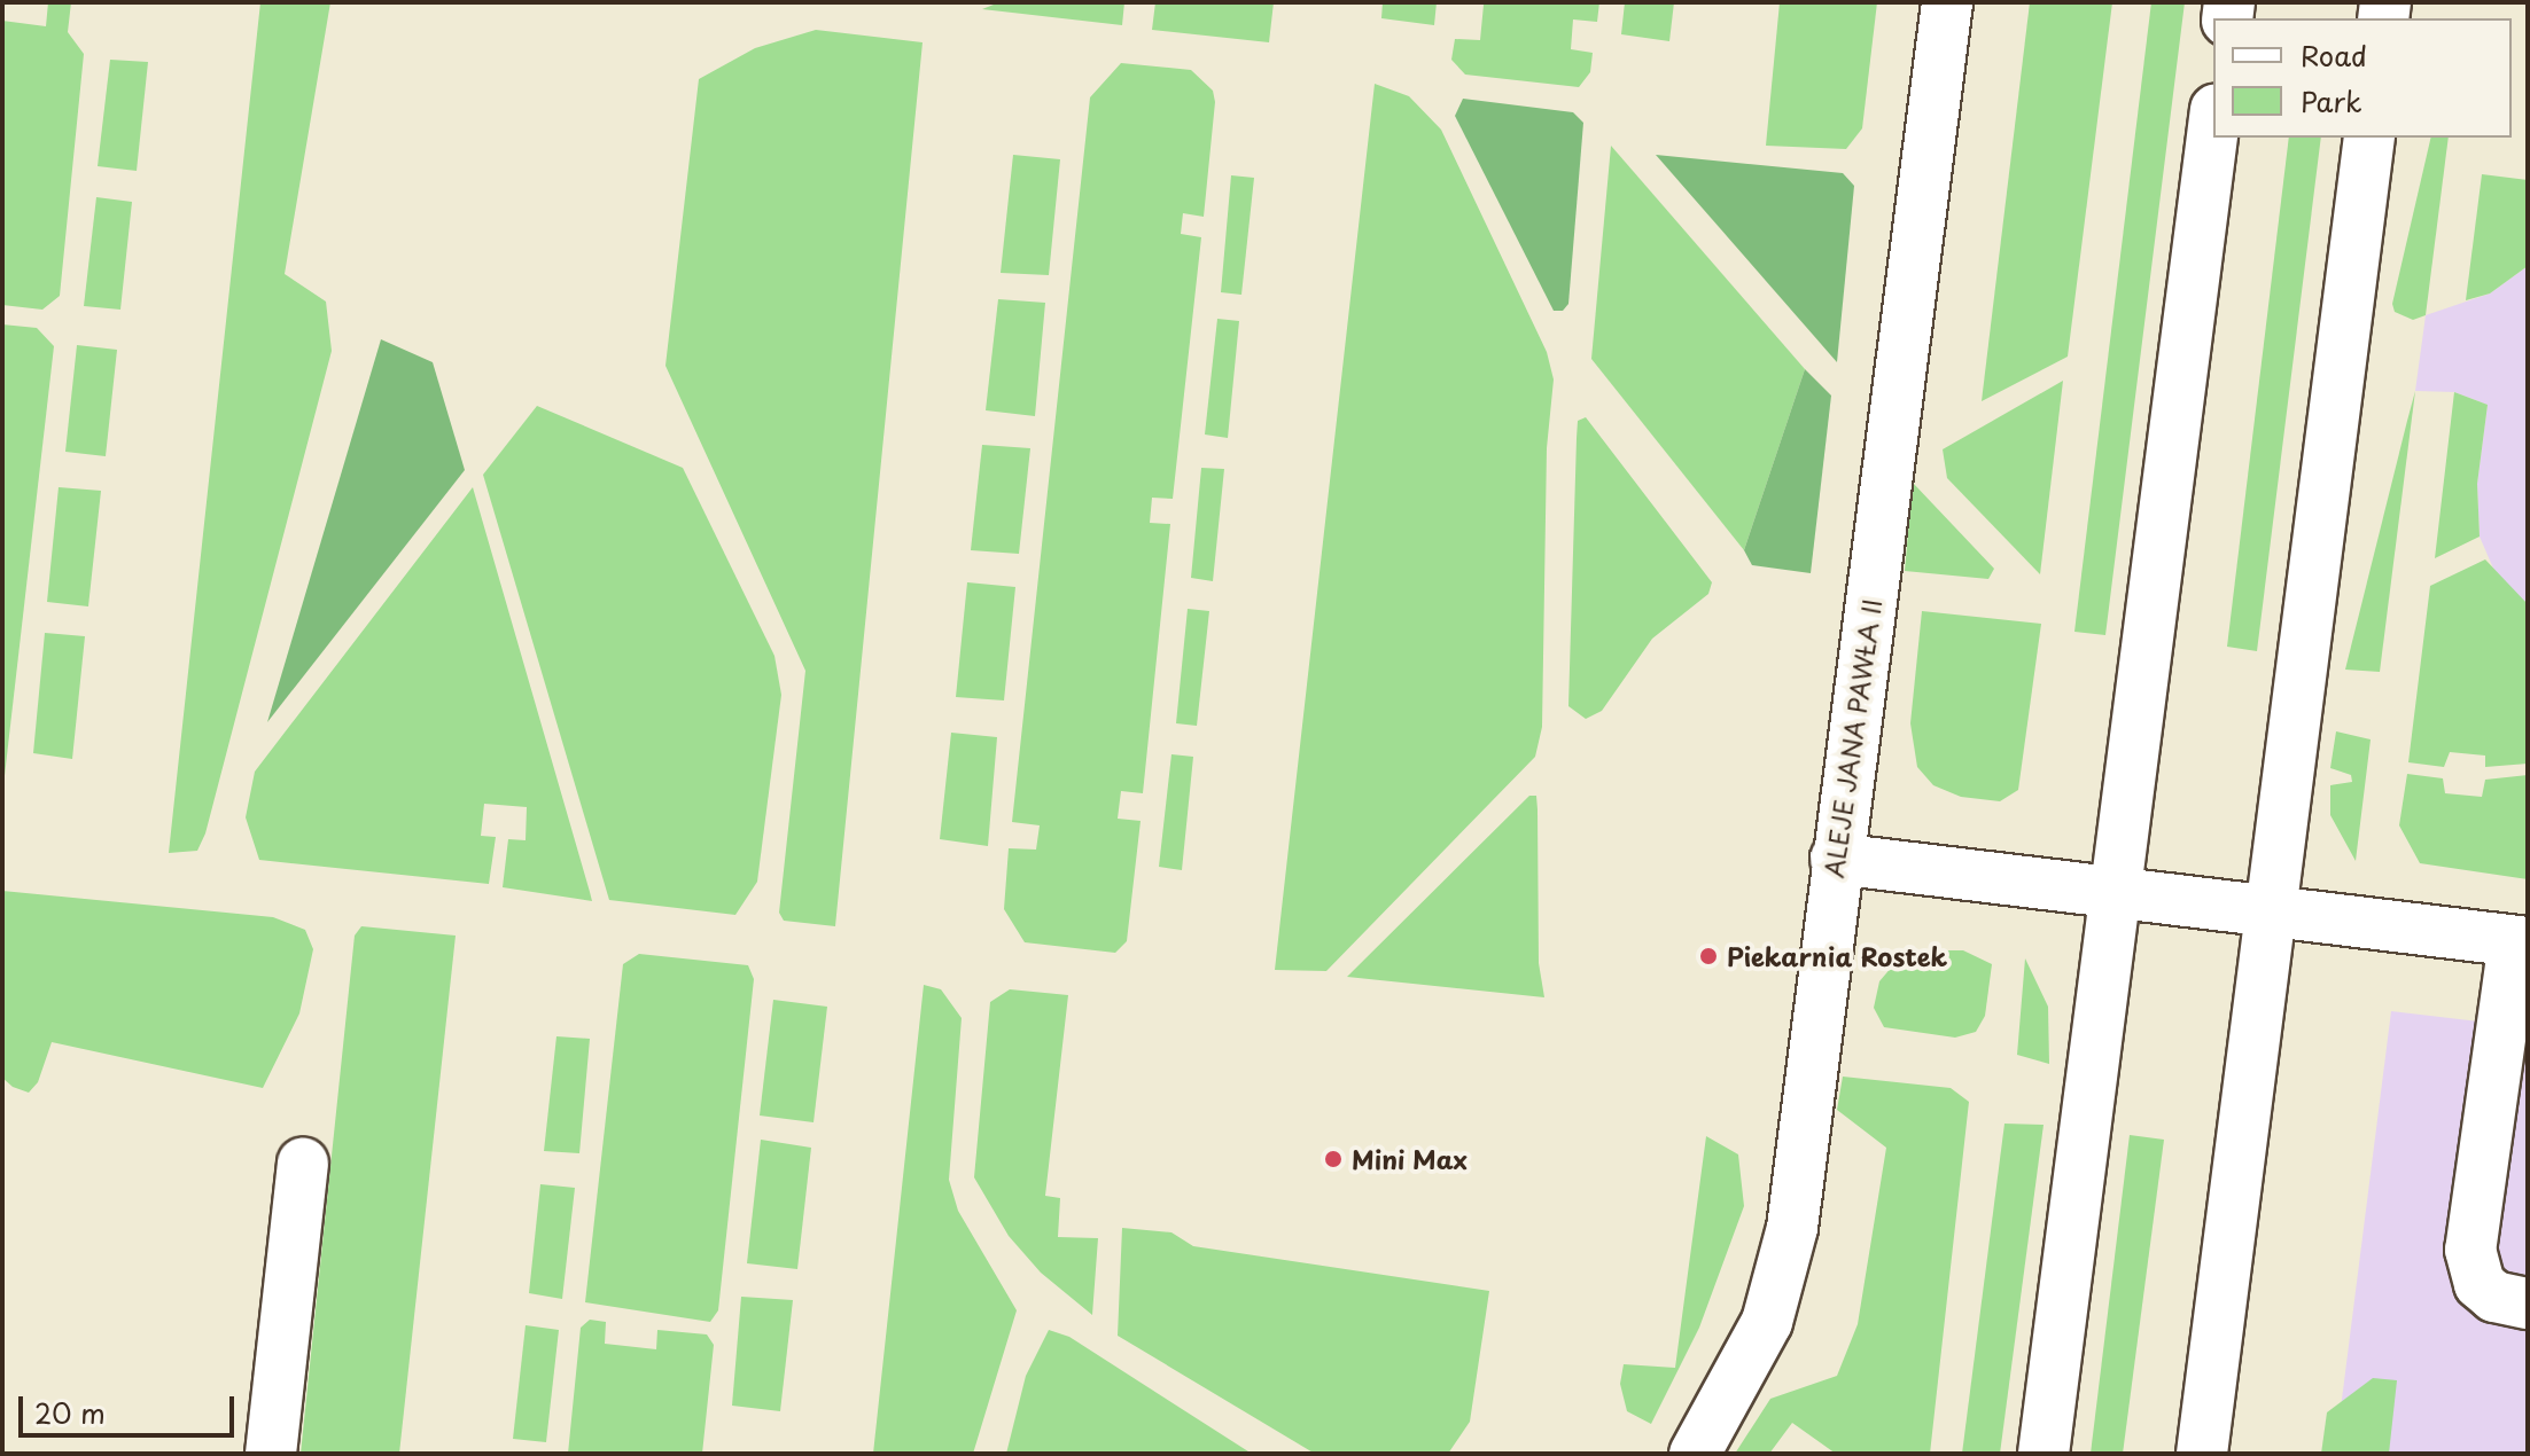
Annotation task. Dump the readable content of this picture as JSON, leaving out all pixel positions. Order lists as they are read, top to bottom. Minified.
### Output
{"streets":{"main road":["ALEJE JANA PAWŁA II"]},"places":["Piekarnia Rostek","Mini Max"],"legend":["Road","Park"],"scale_bar":"20 m"}
